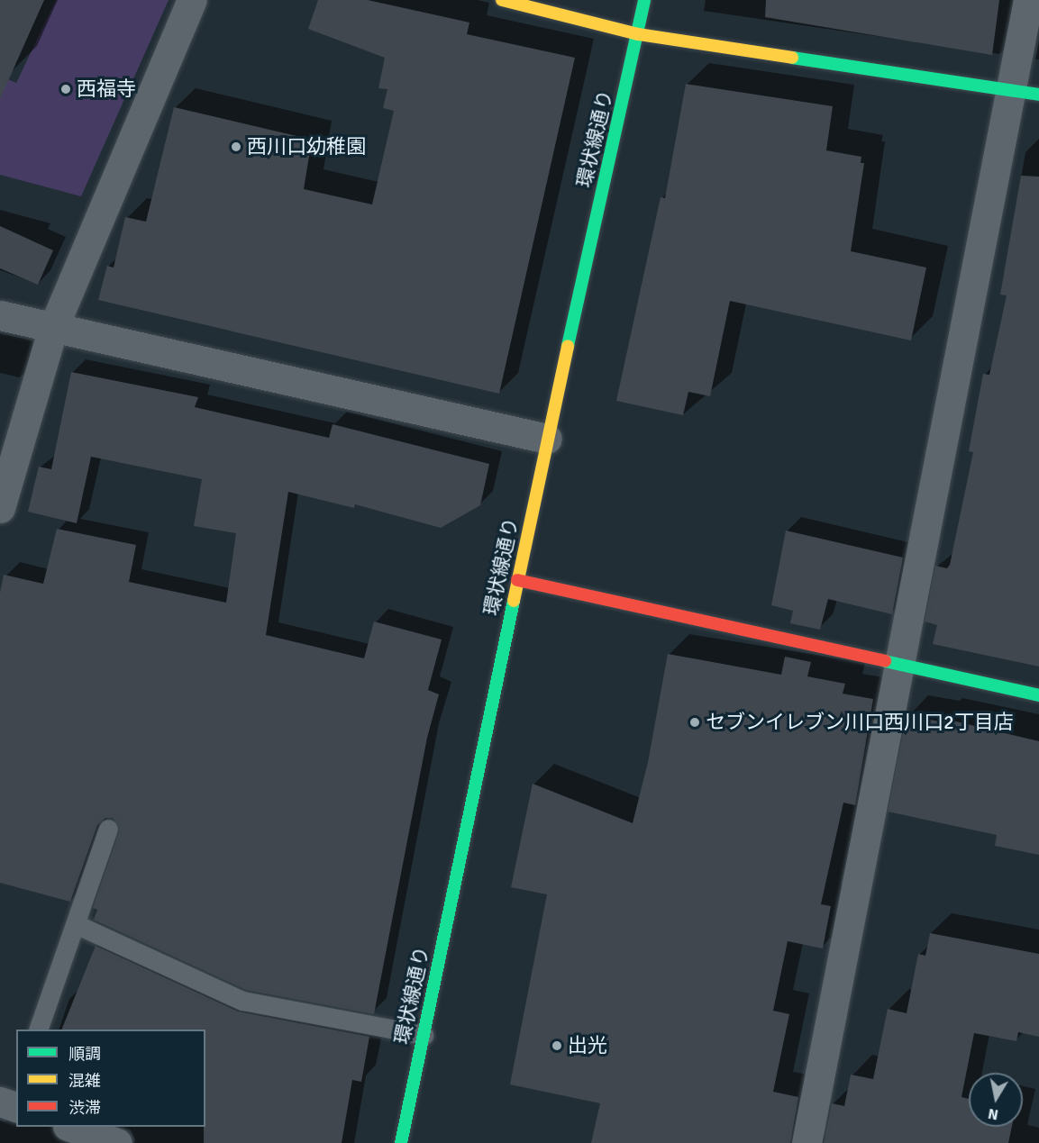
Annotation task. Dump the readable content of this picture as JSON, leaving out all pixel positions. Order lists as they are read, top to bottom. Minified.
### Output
{"streets":{"main road":["環状線通り"]},"places":["西福寺","西川口幼稚園","セブンイレブン川口西川口2丁目店","出光"],"legend":["順調","混雑","渋滞"],"north":"bottom"}
